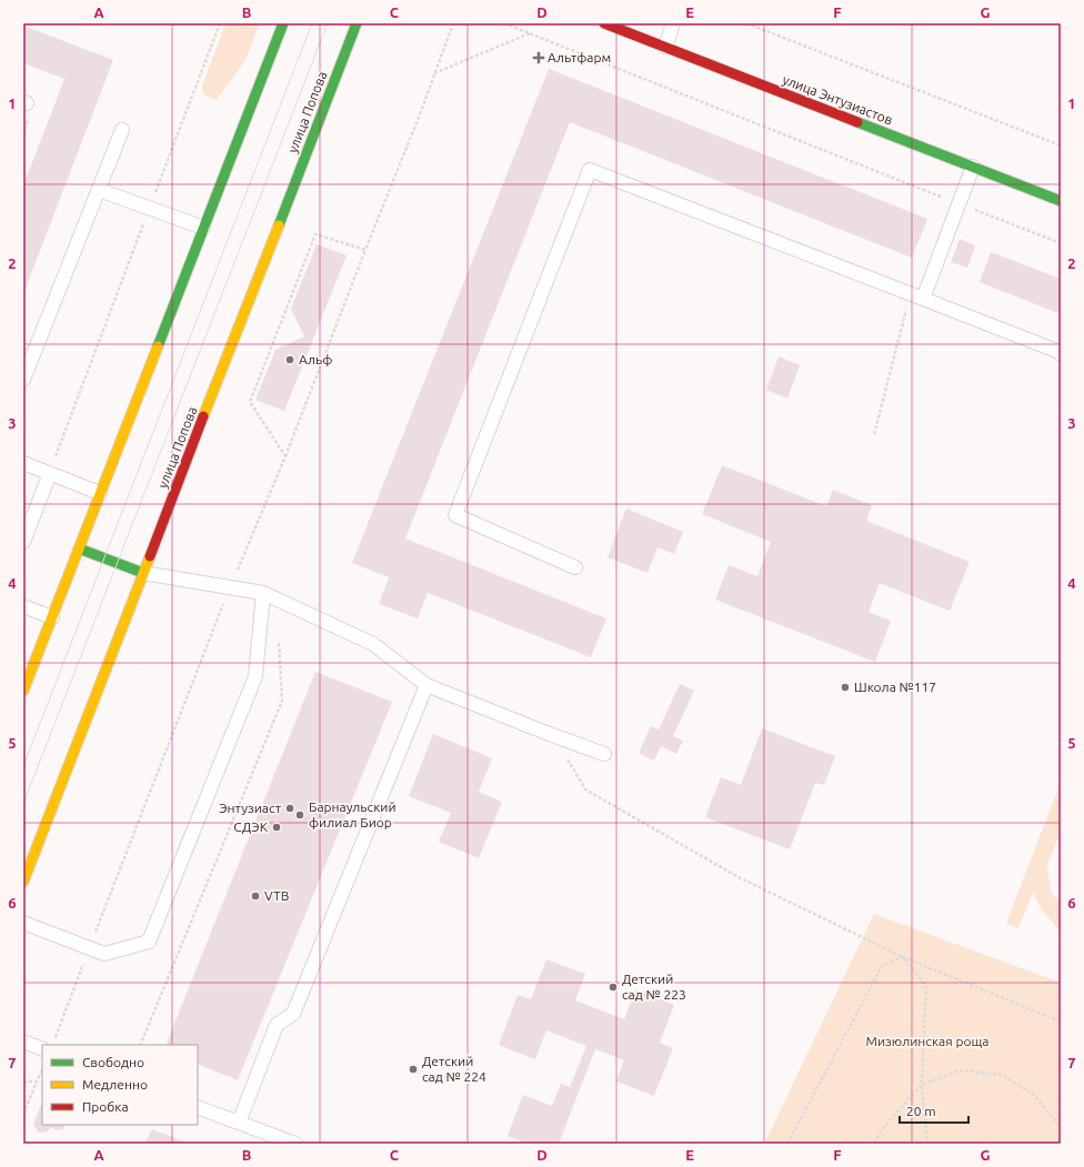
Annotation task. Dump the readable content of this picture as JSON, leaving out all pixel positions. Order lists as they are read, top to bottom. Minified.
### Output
{"streets":{"main road":["улица Энтузиастов","улица Попова"]},"parks":["Мизюлинская роща"],"places":{"health":["Альтфарм"],"other":["Альф","Школа №117","Энтузиаст","Барнаульский филиал Биор","СДЭК","VTB","Детский сад № 223","Детский сад № 224"]},"legend":["Свободно","Медленно","Пробка"],"scale_bar":"20 m","grid":{"columns":["A","B","C","D","E","F","G"],"rows":["1","2","3","4","5","6","7"]}}
